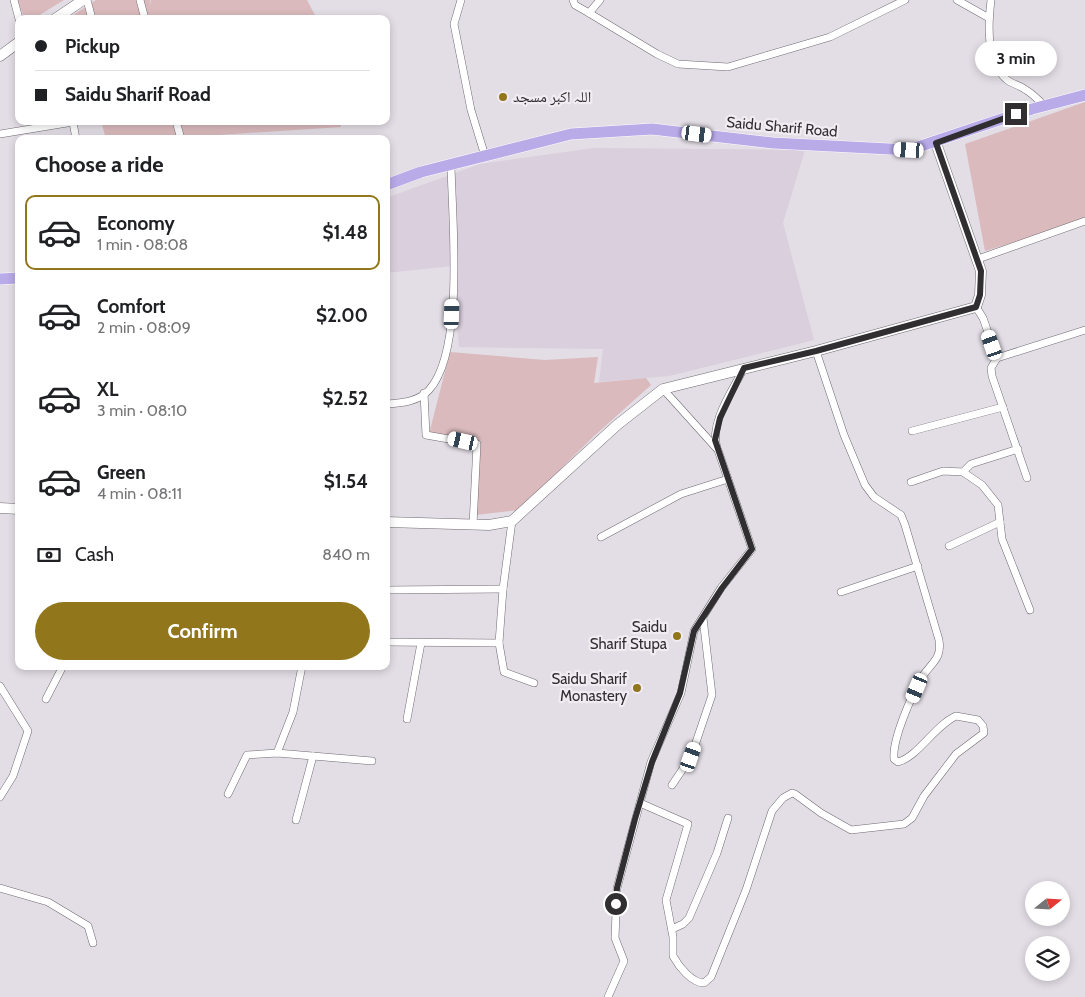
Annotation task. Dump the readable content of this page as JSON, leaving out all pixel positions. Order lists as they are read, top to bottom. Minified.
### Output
{"streets":{"main road":["Saidu Sharif Road"]},"places":["اللہ اکبر مسجد","Saidu Sharif Stupa","Saidu Sharif Monastery"],"north":"right","page":{"banner":["Pickup","Saidu Sharif Road"],"bubble":"3 min","heading":"Choose a ride","list":[{"name":"Economy","note":"1 min · 08:08","value":"$1.48"},{"name":"Comfort","note":"2 min · 08:09","value":"$2.00"},{"name":"XL","note":"3 min · 08:10","value":"$2.52"},{"name":"Green","note":"4 min · 08:11","value":"$1.54"}],"pay":["Cash","840 m"],"buttons":"Confirm"}}
